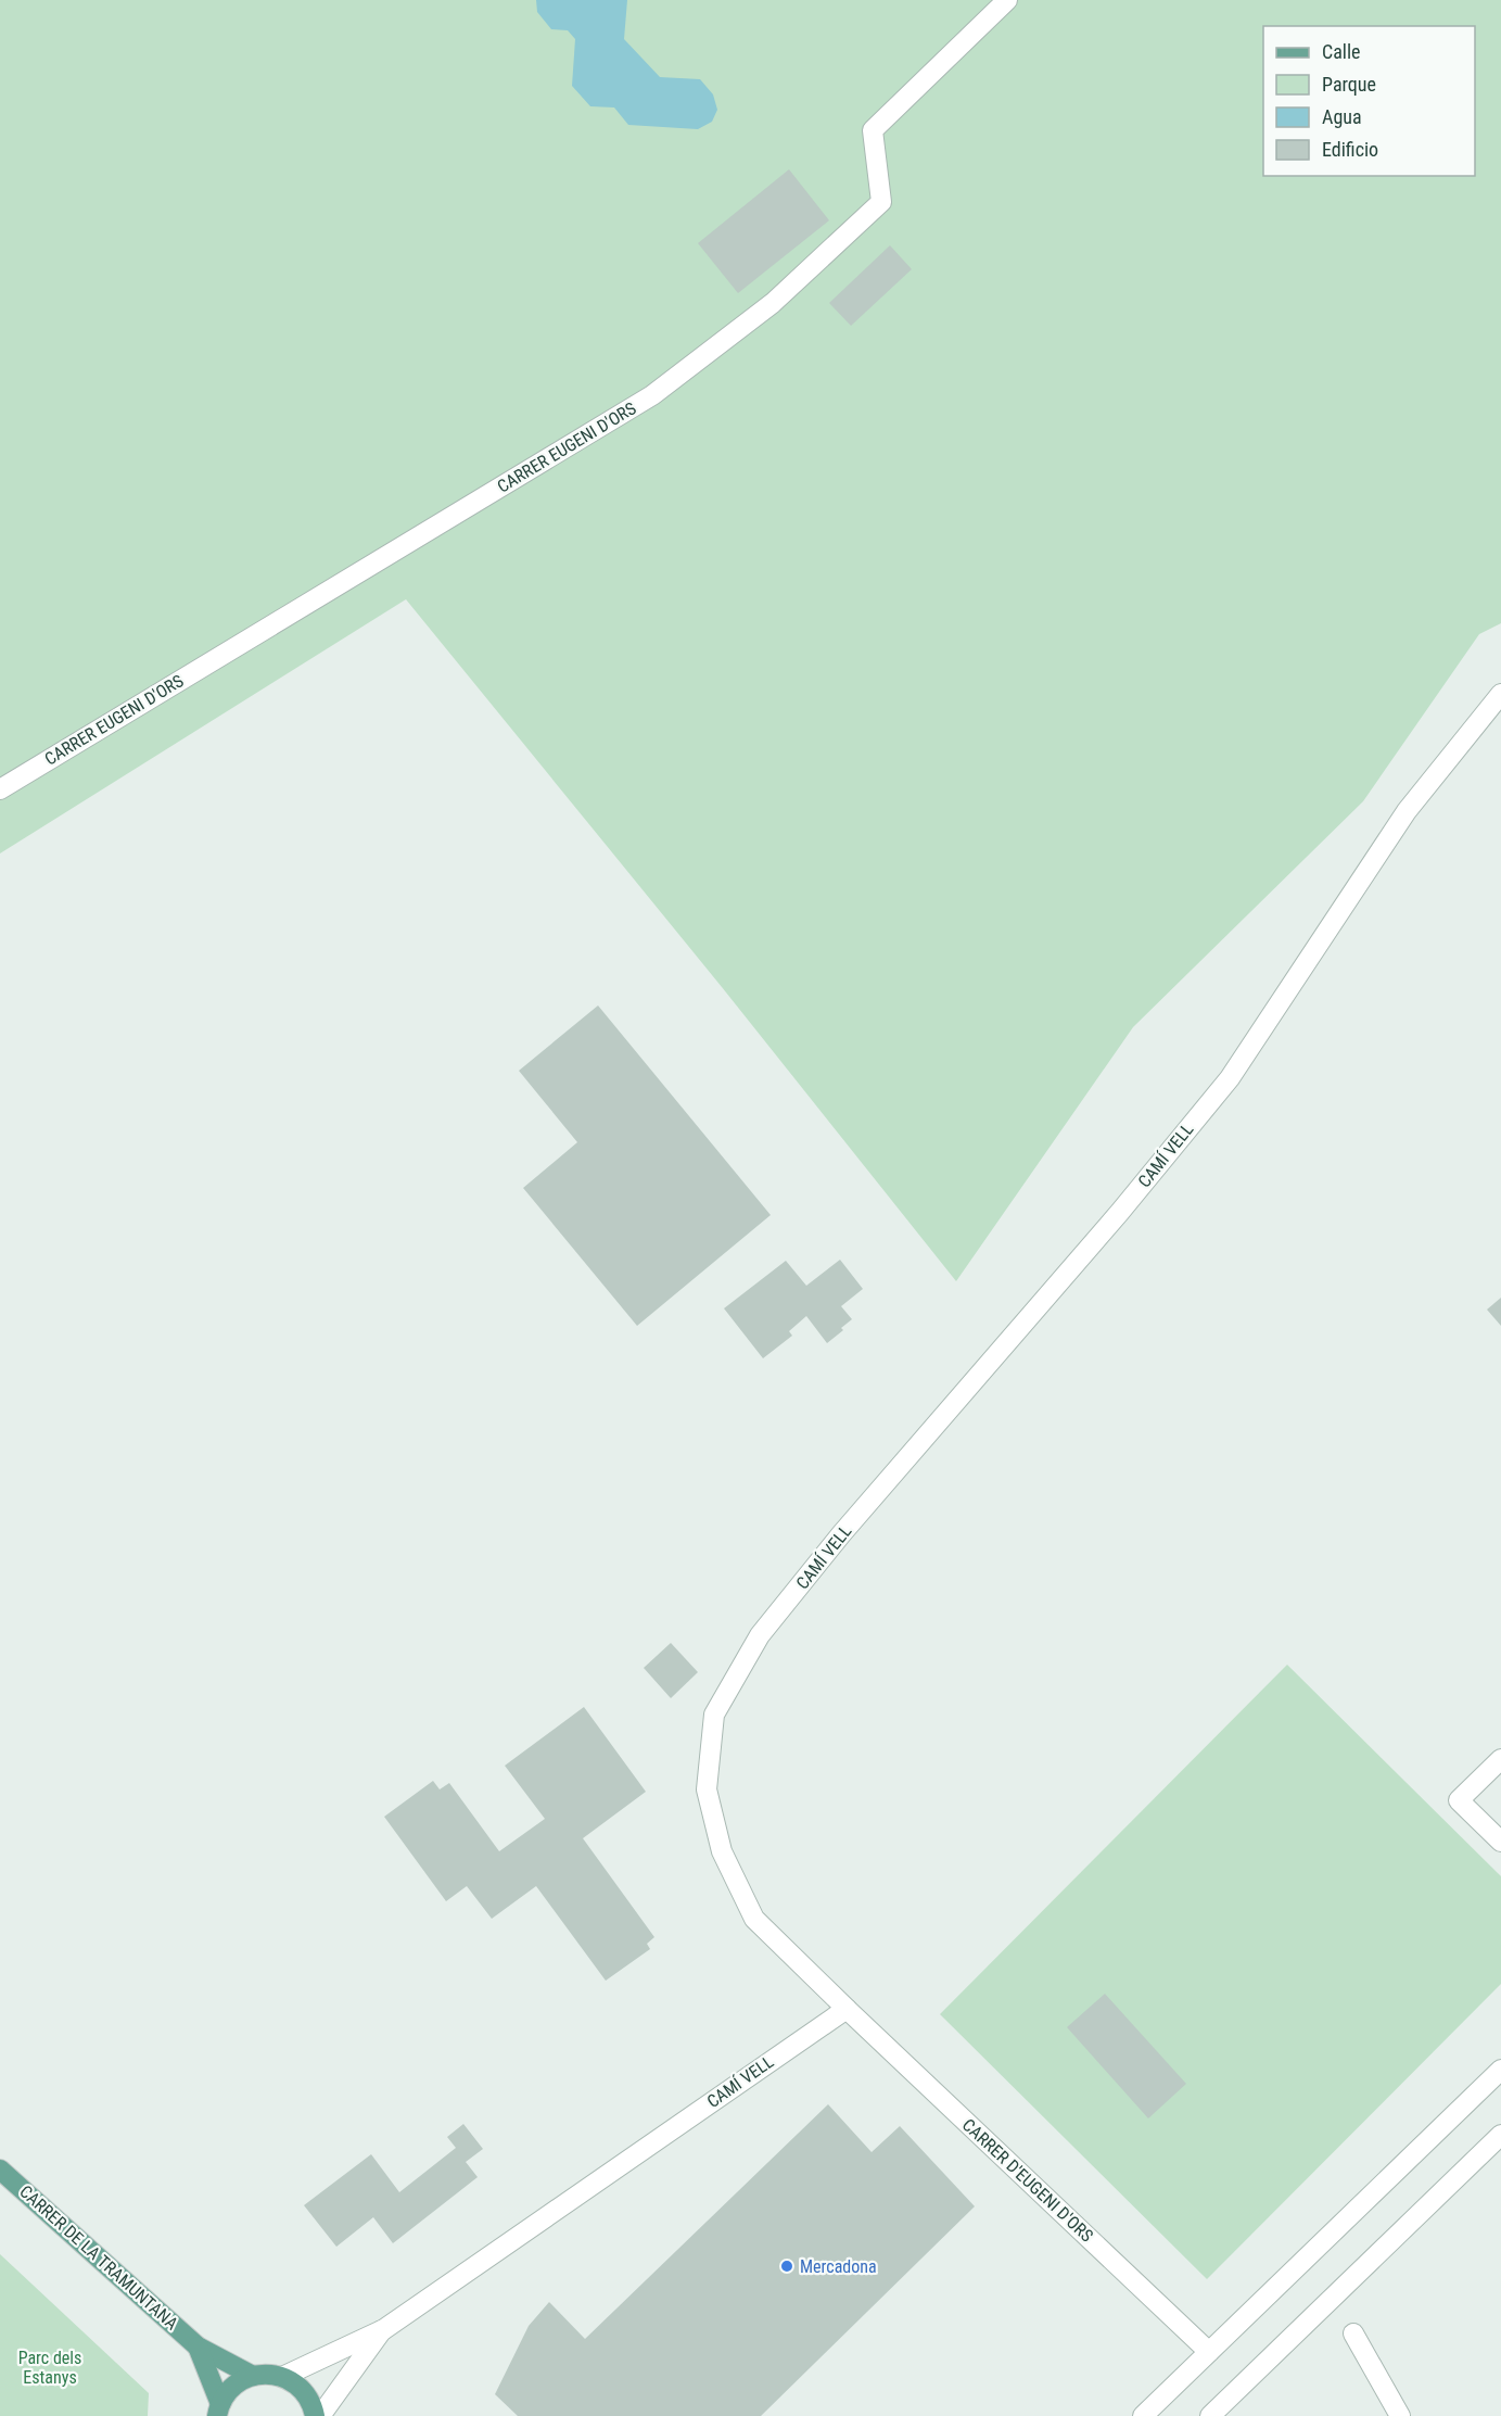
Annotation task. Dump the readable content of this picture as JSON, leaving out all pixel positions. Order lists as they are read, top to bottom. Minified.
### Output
{"streets":{"main road":["CARRER DE LA TRAMUNTANA"],"street":["CARRER EUGENI D'ORS","CAMÍ VELL","CARRER D'EUGENI D'ORS"]},"crossings":[["CAMÍ VELL","CARRER D'EUGENI D'ORS"],["CAMÍ VELL","CARRER DE LA TRAMUNTANA"]],"parks":["Parc dels Estanys"],"places":["Mercadona"],"legend":["Calle","Parque","Agua","Edificio"]}
